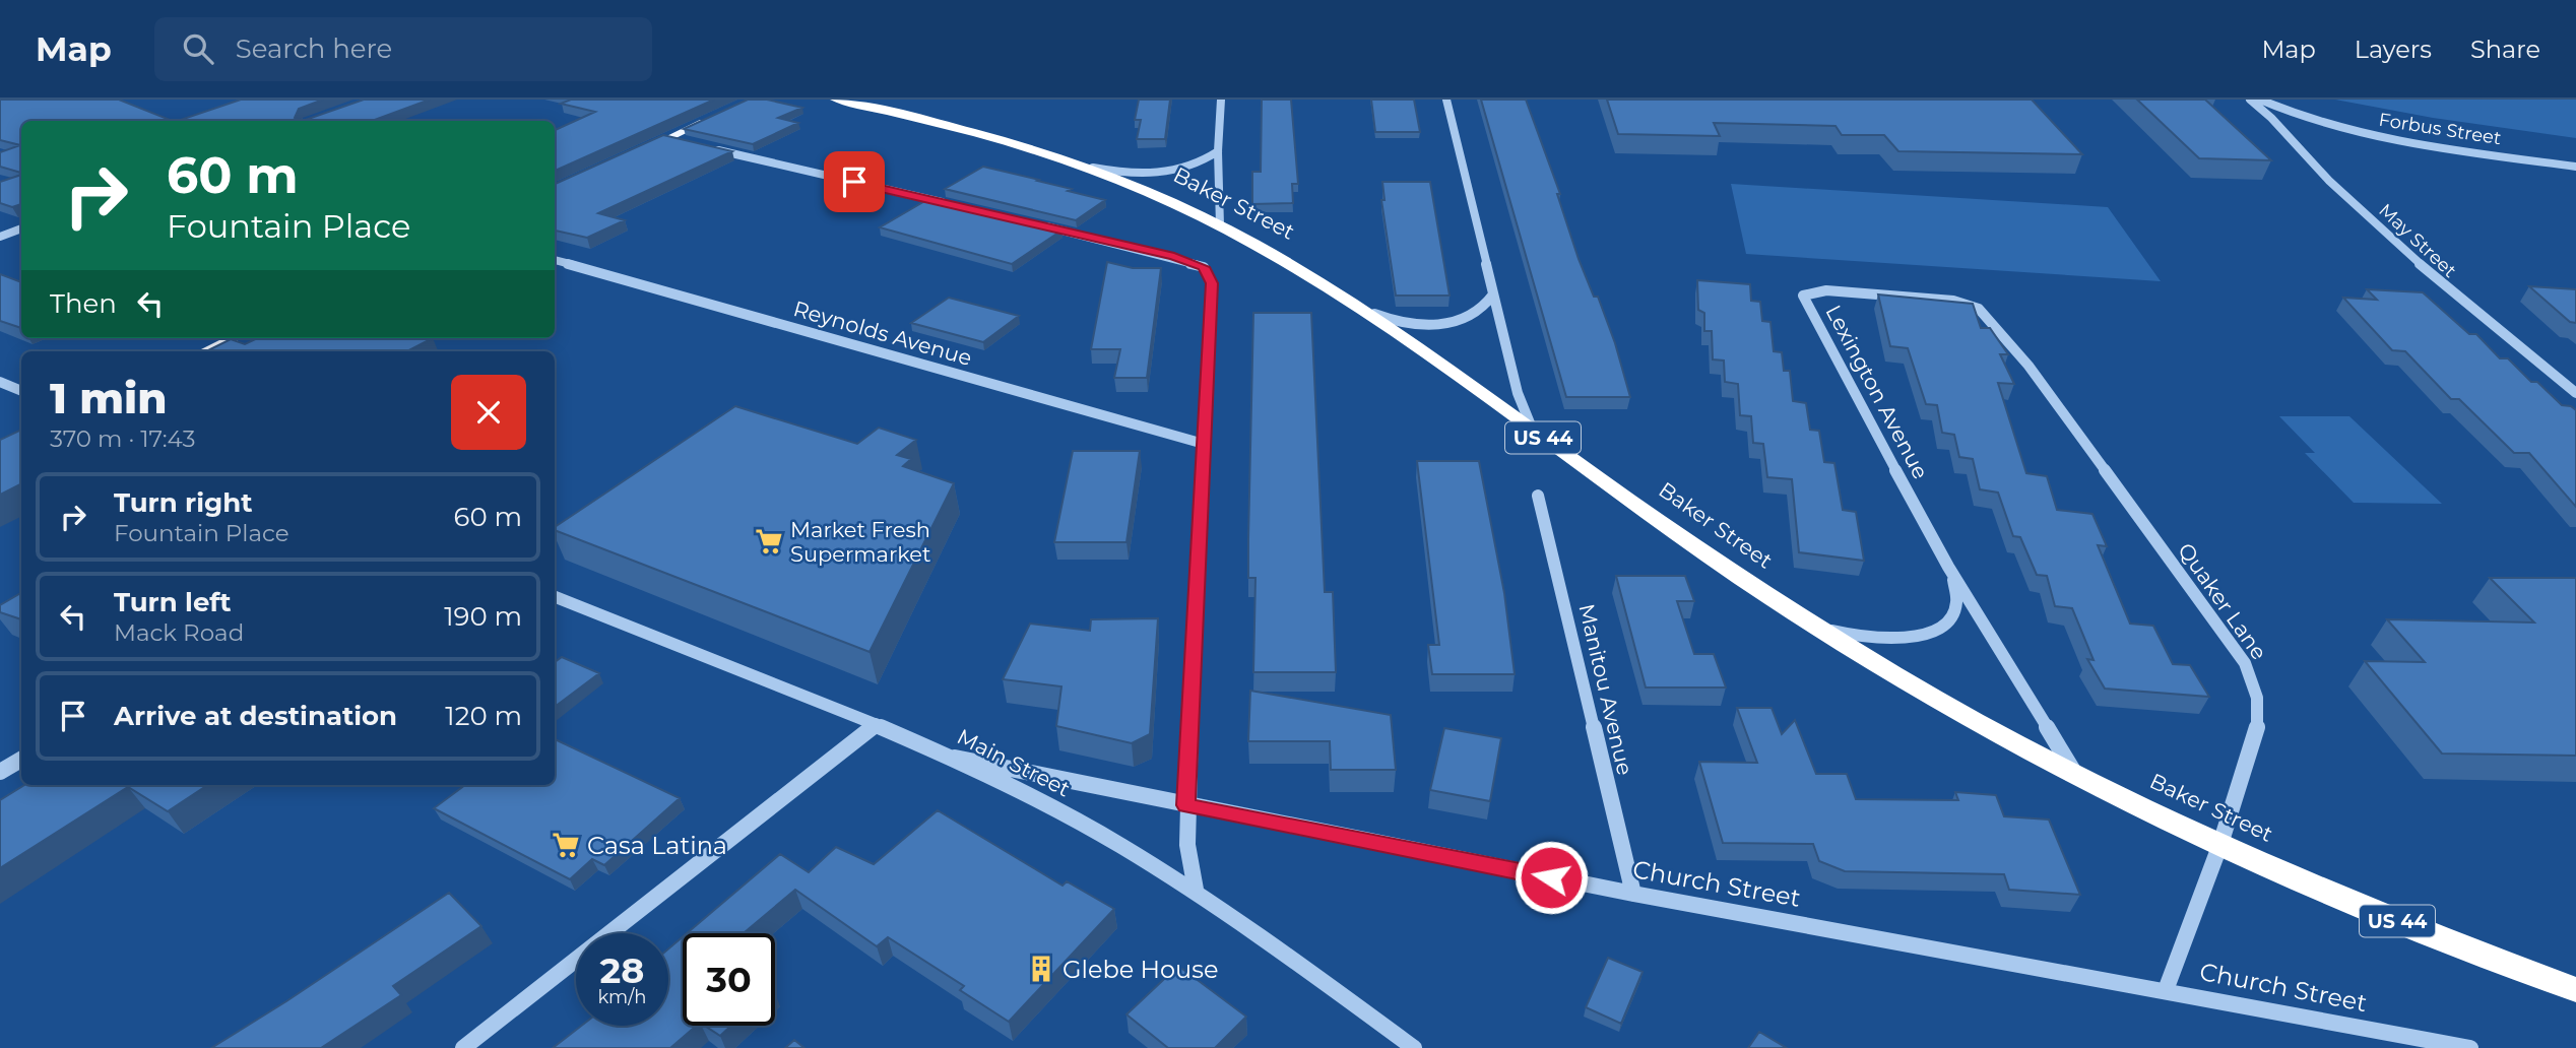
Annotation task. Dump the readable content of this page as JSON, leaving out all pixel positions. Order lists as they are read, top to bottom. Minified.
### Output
{"streets":{"highway":["Baker Street","US 44"],"street":["Forbus Street","May Street","Reynolds Avenue","Lexington Avenue","Quaker Lane","Manitou Avenue","Main Street","Church Street"]},"crossings":[["Baker Street","Lexington Avenue"],["Baker Street","Quaker Lane"],["Lexington Avenue","Quaker Lane"],["Quaker Lane","Church Street"],["Manitou Avenue","Church Street"],["Main Street","Church Street"]],"places":{"supermarket":["Market Fresh Supermarket","Casa Latina"],"building":["Glebe House"]},"page":{"header":"Map","search":"Search here","nav":["Map","Layers","Share"],"turn":["60 m","Fountain Place"],"then":"Then","heading":["1 min","370 m · 17:43"],"list":[{"name":"Turn right","note":"Fountain Place","value":"60 m"},{"name":"Turn left","note":"Mack Road","value":"190 m"},{"name":"Arrive at destination","value":"120 m"}],"speed":"28 km/h","limit":"30"}}
